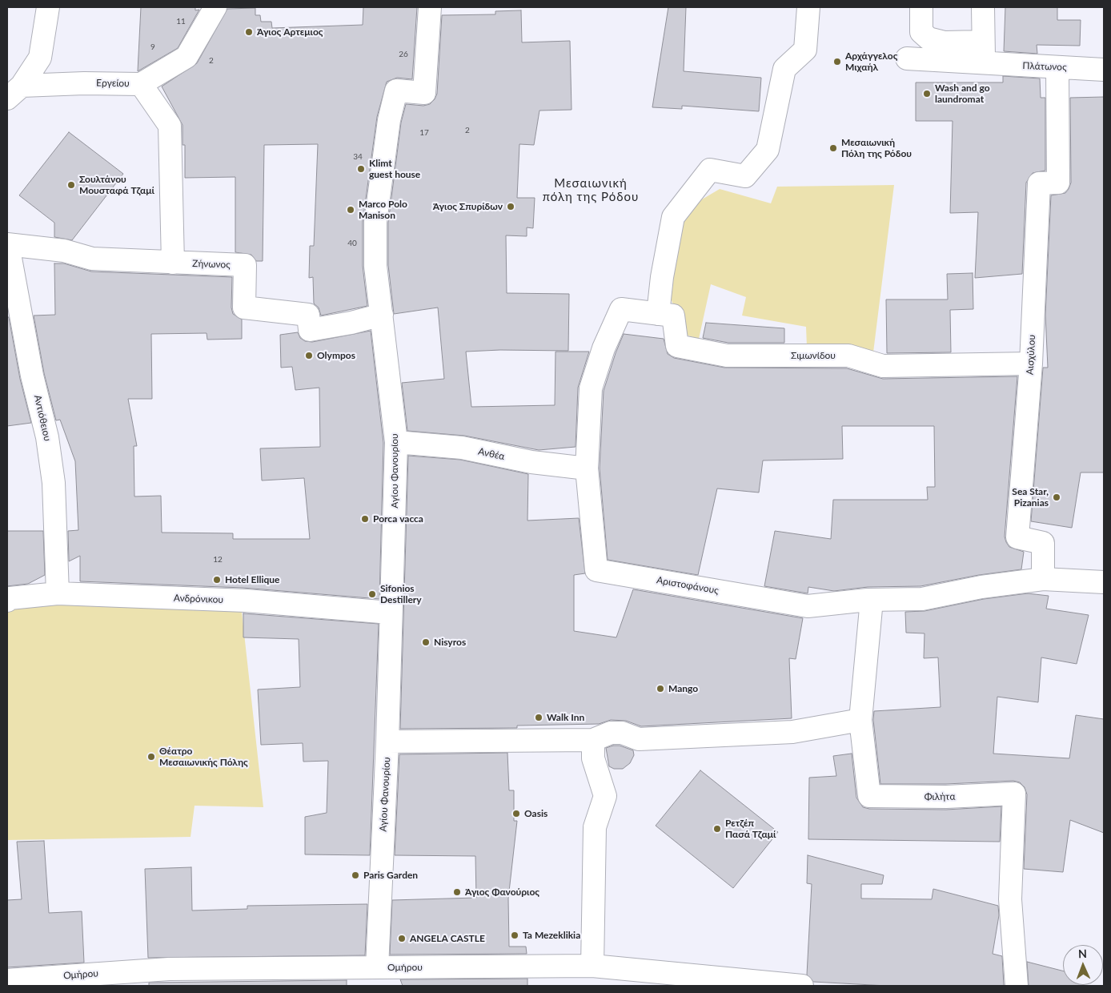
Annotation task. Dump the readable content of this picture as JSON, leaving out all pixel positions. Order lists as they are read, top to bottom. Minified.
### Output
{"streets":{"street":["Πλάτωνος","Εργείου","Ζήνωνος","Αισχύλου","Σιμωνίδου","Αντιόθειου","Ανθέα","Αγίου Φανουρίου","Αριστοφάνους","Ανδρόνικου","Φιλήτα","Ομήρου"]},"crossings":[["Πλάτωνος","Αισχύλου"],["Ζήνωνος","Αντιόθειου"],["Ζήνωνος","Αγίου Φανουρίου"],["Αισχύλου","Σιμωνίδου"],["Αισχύλου","Αριστοφάνους"],["Σιμωνίδου","Αριστοφάνους"],["Αντιόθειου","Ανδρόνικου"],["Ανθέα","Αγίου Φανουρίου"],["Ανθέα","Αριστοφάνους"],["Αγίου Φανουρίου","Ανδρόνικου"],["Αγίου Φανουρίου","Ομήρου"],["Αριστοφάνους","Φιλήτα"]],"districts":["Μεσαιωνική πόλη της Ρόδου"],"places":["Άγιος Αρτεμιος","Αρχάγγελος Μιχαήλ","Wash and go laundromat","Μεσαιωνική Πόλη της Ρόδου","Klimt guest house","Σουλτάνου Μουσταφά Τζαμί","Άγιος Σπυρίδων","Marco Polo Manison","Olympos","Sea Star, Pizanias","Porca vacca","Hotel Ellique","Sifonios Destillery","Nisyros","Mango","Walk Inn","Θέατρο Μεσαιωνικής Πόλης","Oasis","Ρετζέπ Πασά Τζαμί","Paris Garden","Άγιος Φανούριος","Ta Mezeklikia","ANGELA CASTLE"],"house_numbers":["11","9","26","2","2","17","34","40","12"],"north":"top"}
